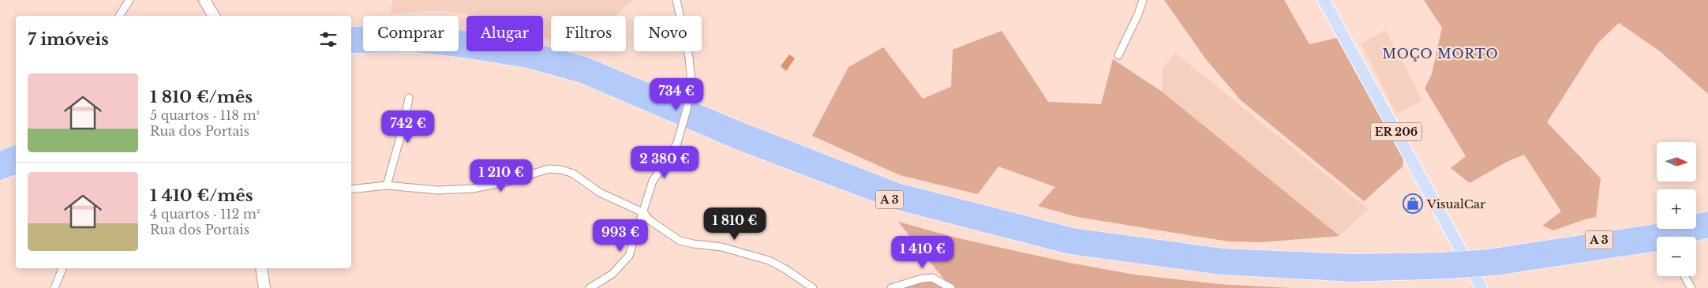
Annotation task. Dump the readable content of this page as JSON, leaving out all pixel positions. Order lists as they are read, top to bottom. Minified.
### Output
{"streets":{"highway":["A 3"],"main road":["ER 206"]},"districts":["MOÇO MORTO"],"places":{"shop":["VisualCar"]},"north":"right","page":{"chip":["Comprar","Alugar","Filtros","Novo"],"heading":"7 imóveis","list":[{"name":"1 810 €/mês","note":"5 quartos · 118 m² · Rua dos Portais"},{"name":"1 410 €/mês","note":"4 quartos · 112 m² · Rua dos Portais"}],"price":["734 €","742 €","2 380 €","1 210 €","1 810 €","993 €","1 410 €"],"map_buttons":["+","−"]}}
